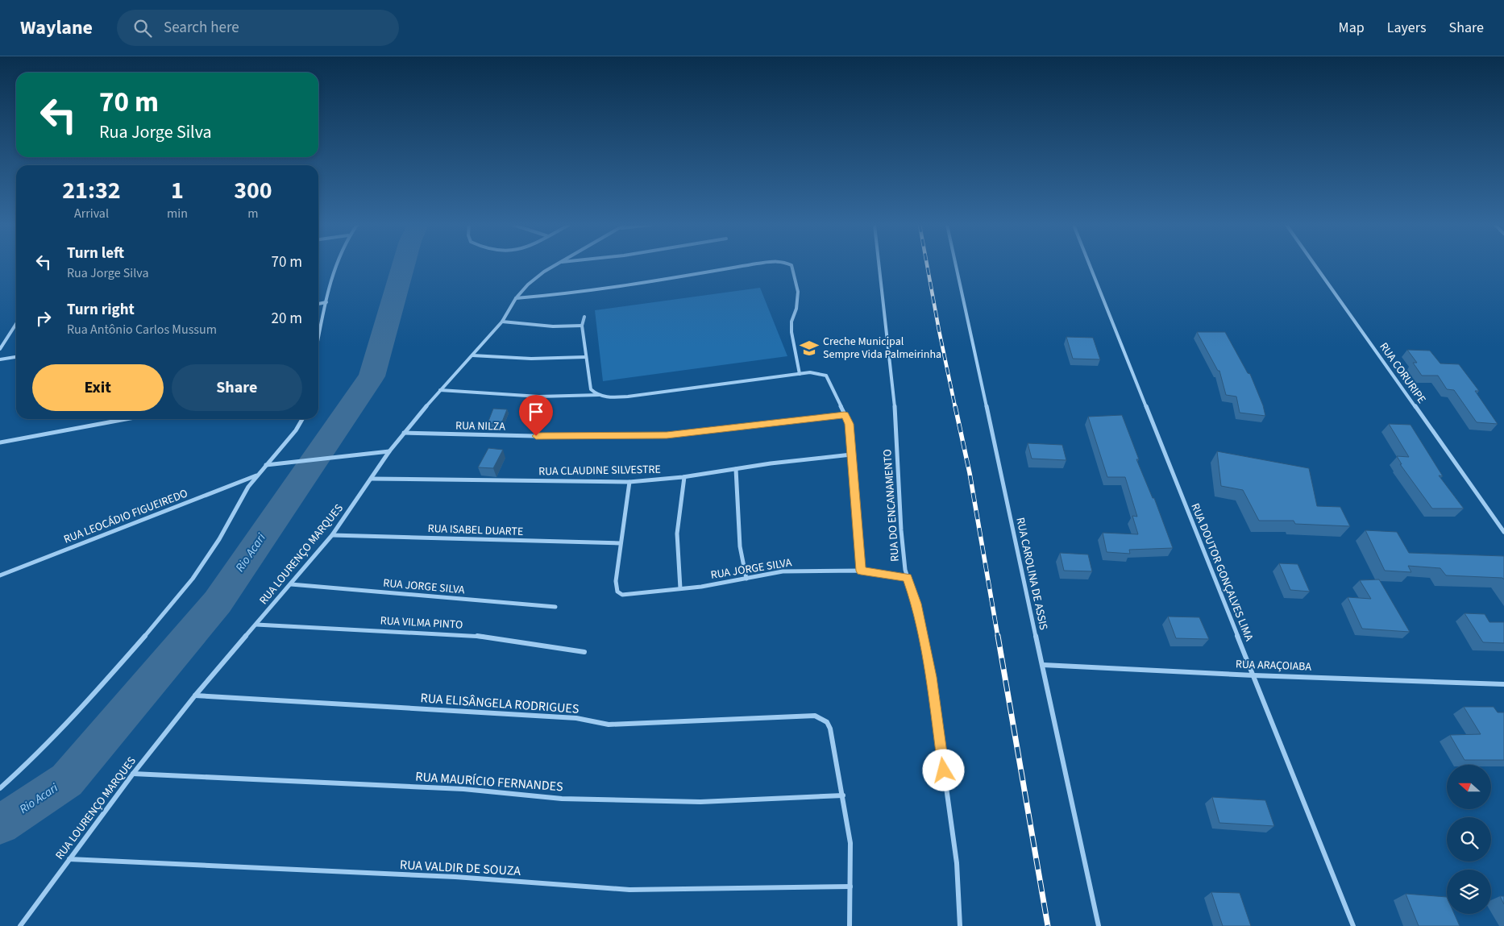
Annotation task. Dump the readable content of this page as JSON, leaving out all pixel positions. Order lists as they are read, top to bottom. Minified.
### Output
{"streets":{"street":["RUA CORURIPE","RUA NILZA","RUA CLAUDINE SILVESTRE","RUA DO ENCANAMENTO","RUA LEOCÁDIO FIGUEIREDO","RUA ISABEL DUARTE","RUA LOURENÇO MARQUES","RUA JORGE SILVA","RUA DOUTOR GONÇALVES LIMA","RUA CAROLINA DE ASSIS","RUA VILMA PINTO","RUA ARAÇOIABA","RUA ELISÂNGELA RODRIGUES","RUA MAURÍCIO FERNANDES","RUA VALDIR DE SOUZA"]},"crossings":[["RUA NILZA","RUA LOURENÇO MARQUES"],["RUA CLAUDINE SILVESTRE","RUA LOURENÇO MARQUES"],["RUA DO ENCANAMENTO","RUA JORGE SILVA"],["RUA ISABEL DUARTE","RUA LOURENÇO MARQUES"],["RUA ISABEL DUARTE","RUA JORGE SILVA"],["RUA LOURENÇO MARQUES","RUA JORGE SILVA"],["RUA LOURENÇO MARQUES","RUA VILMA PINTO"],["RUA LOURENÇO MARQUES","RUA ELISÂNGELA RODRIGUES"],["RUA LOURENÇO MARQUES","RUA MAURÍCIO FERNANDES"],["RUA LOURENÇO MARQUES","RUA VALDIR DE SOUZA"],["RUA DOUTOR GONÇALVES LIMA","RUA ARAÇOIABA"],["RUA CAROLINA DE ASSIS","RUA ARAÇOIABA"],["RUA ELISÂNGELA RODRIGUES","RUA MAURÍCIO FERNANDES"]],"water":["Rio Acari"],"places":{"school or university":["Creche Municipal Sempre Vida Palmeirinha"]},"north":"left","page":{"header":"Waylane","search":"Search here","nav":["Map","Layers","Share"],"turn":["70 m","Rua Jorge Silva"],"eta":["21:32","Arrival","1","min","300","m"],"list":[{"name":"Turn left","note":"Rua Jorge Silva","value":"70 m"},{"name":"Turn right","note":"Rua Antônio Carlos Mussum","value":"20 m"}],"buttons":["Exit","Share"]}}
